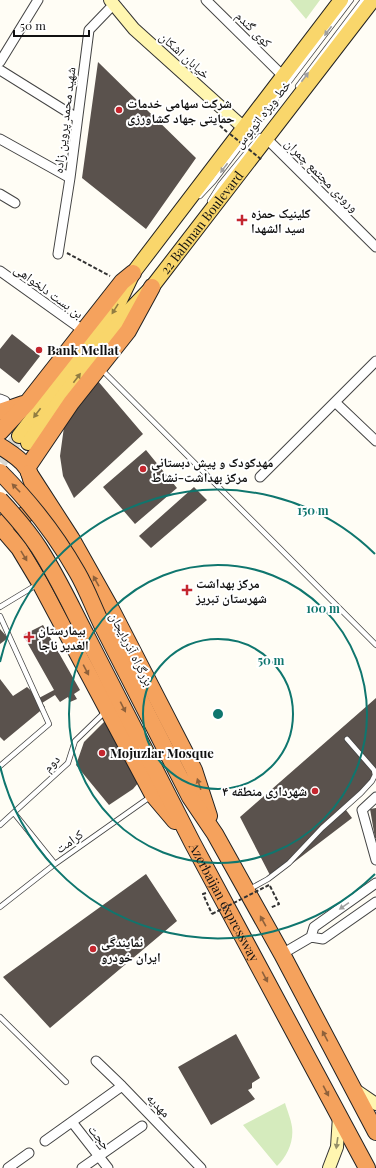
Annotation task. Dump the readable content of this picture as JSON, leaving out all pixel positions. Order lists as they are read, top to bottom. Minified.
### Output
{"streets":{"highway":["بزرگراه آذربایجان","Azerbaijan expressway"],"main road":["خیابان اشکان","22 Bahman Boulevard"],"street":["کوی گندم","شهید محمد پروین زاده","ورودی مجتمع چمران","بن بست دلخواهی","مهدیه","حجت"],"lane":["خط ویژه اتوبوس","دوم","کرامت"]},"crossings":[["کوی گندم","22 Bahman Boulevard"],["خیابان اشکان","شهید محمد پروین زاده"],["خیابان اشکان","22 Bahman Boulevard"],["خط ویژه اتوبوس","ورودی مجتمع چمران"],["خط ویژه اتوبوس","22 Bahman Boulevard"],["ورودی مجتمع چمران","22 Bahman Boulevard"],["بزرگراه آذربایجان","Azerbaijan expressway"]],"places":{"other":["شرکت سهامی خدمات حمایتی جهاد کشاورزی","Bank Mellat","مهدکودک و پیش دبستانی مرکز بهداشت-نشاط","Mojuzlar Mosque","شهرداری منطقه ۴","نمایندگی ایران خودرو"],"health":["کلینیک حمزه سید الشهدا","مرکز بهداشت شهرستان تبریز","بیمارستان الغدیر ناجا"]},"scale_bar":"50 m","rings":["150 m","100 m","50 m"]}
